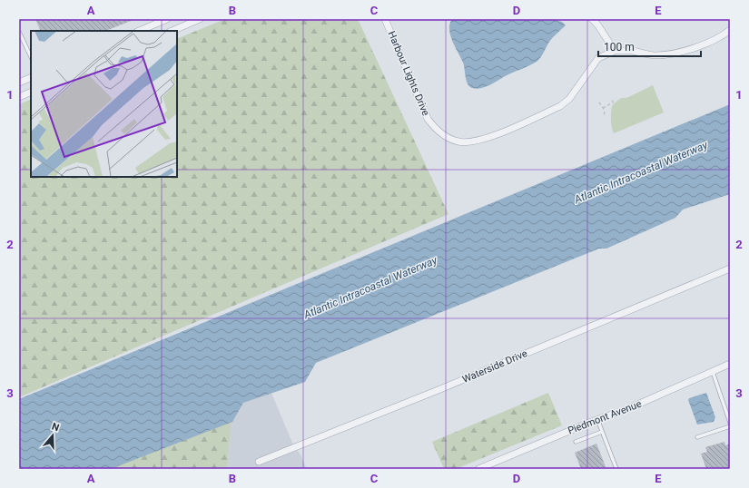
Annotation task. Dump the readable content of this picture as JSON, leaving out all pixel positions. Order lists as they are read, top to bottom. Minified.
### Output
{"streets":{"street":["Harbour Lights Drive","Waterside Drive","Piedmont Avenue"]},"water":["Atlantic Intracoastal Waterway"],"scale_bar":"100 m","north":"top","grid":{"columns":["A","B","C","D","E"],"rows":["1","2","3"]}}
